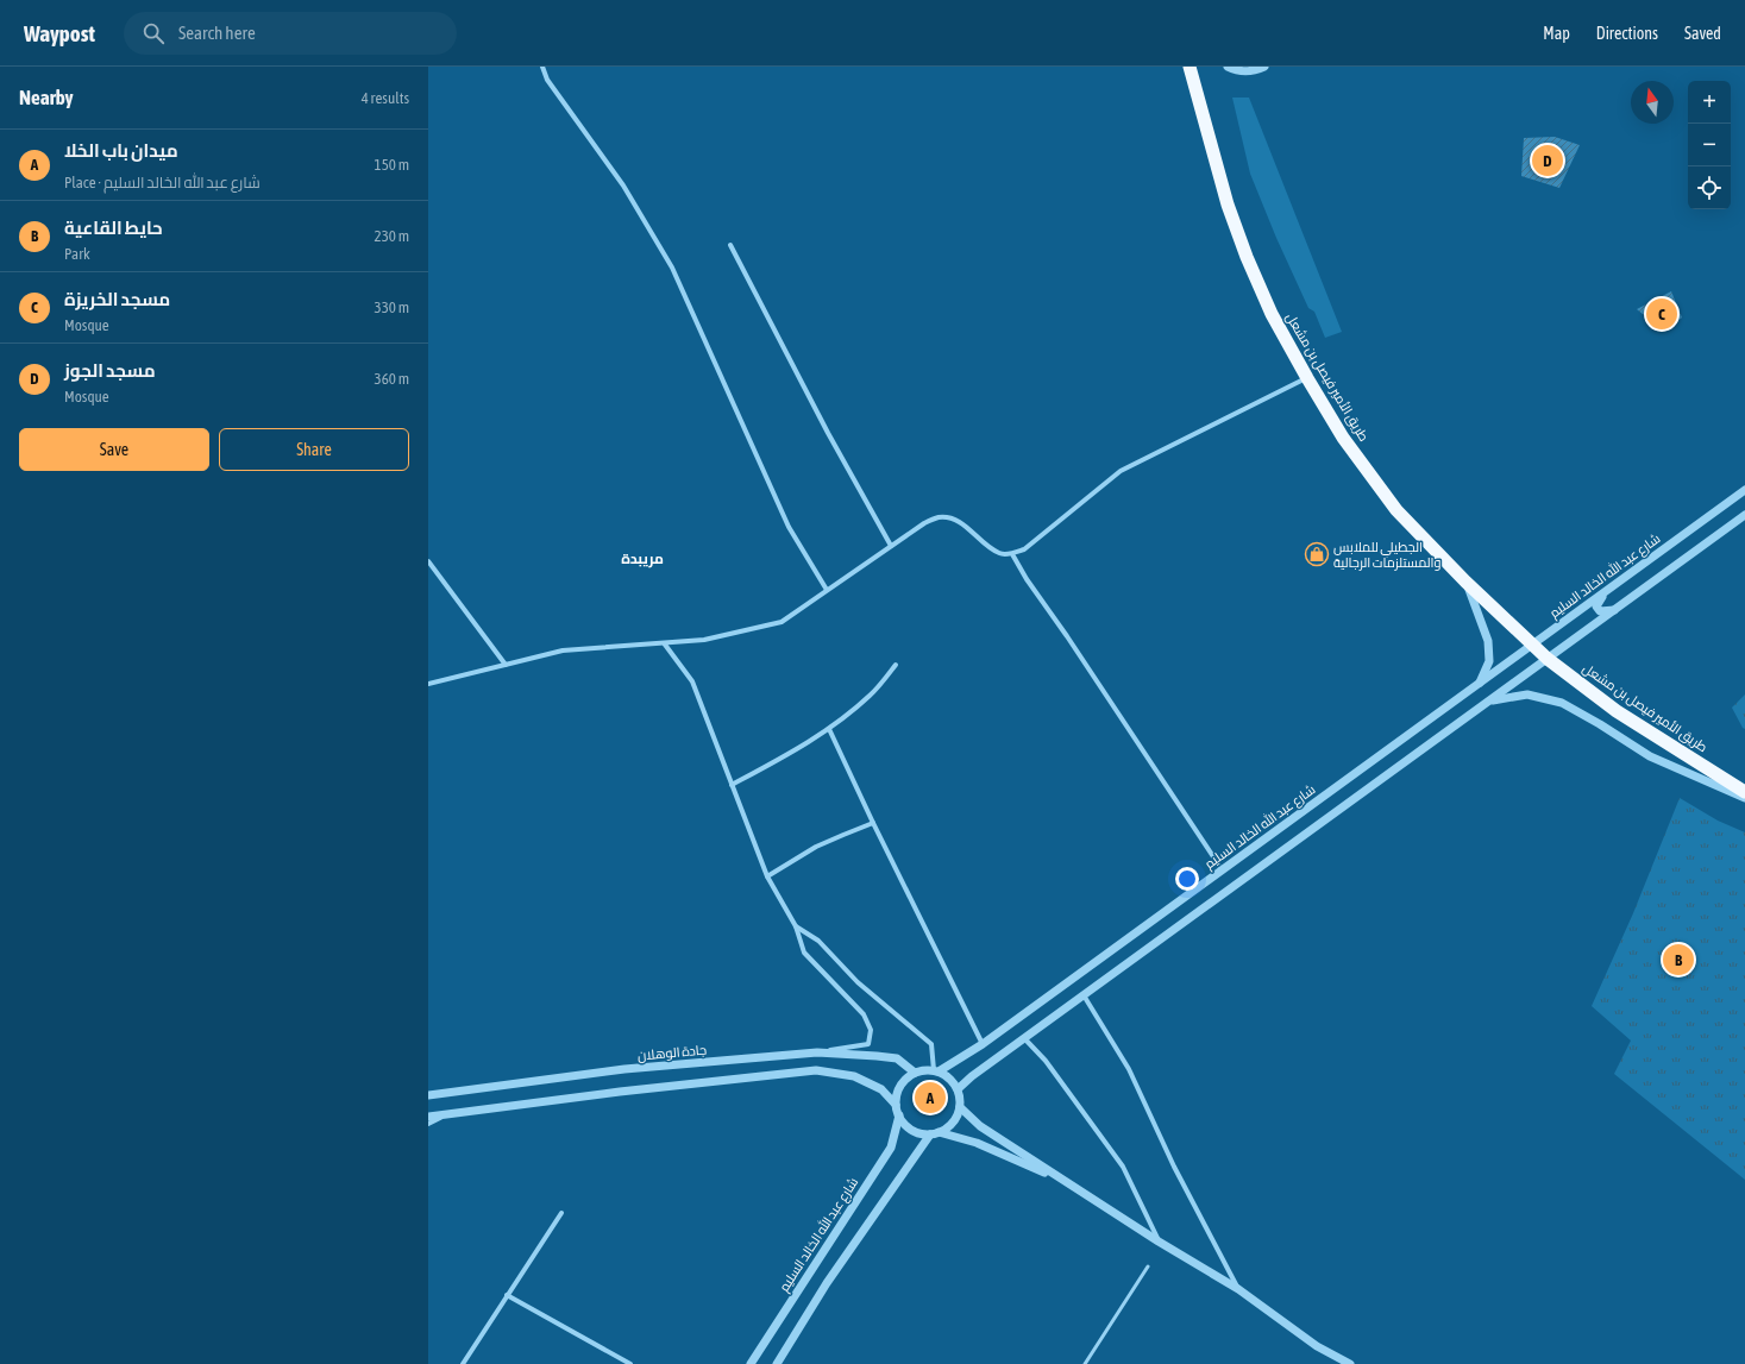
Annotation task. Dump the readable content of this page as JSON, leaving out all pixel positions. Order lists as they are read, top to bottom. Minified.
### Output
{"streets":{"highway":["طريق الأمير فيصل بن مشعل"],"street":["شارع عبد الله الخالد السليم","جادة الوهلان"]},"crossings":[["طريق الأمير فيصل بن مشعل","شارع عبد الله الخالد السليم"],["شارع عبد الله الخالد السليم","جادة الوهلان"]],"districts":["مريبدة"],"places":{"shop":["الجطيلي للملابس والمستلزمات الرجالية"]},"north":"top","page":{"header":"Waypost","search":"Search here","nav":["Map","Directions","Saved"],"heading":["Nearby","4 results"],"map_buttons":["+","−"],"list":[{"mark":"A","name":"ميدان باب الخلا","note":"Place · شارع عبد الله الخالد السليم","value":"150 m"},{"mark":"B","name":"حايط القاعية","note":"Park","value":"230 m"},{"mark":"C","name":"مسجد الخريزة","note":"Mosque","value":"330 m"},{"mark":"D","name":"مسجد الجوز","note":"Mosque","value":"360 m"}],"pins":["D","C","B","A"],"buttons":["Save","Share"]}}
